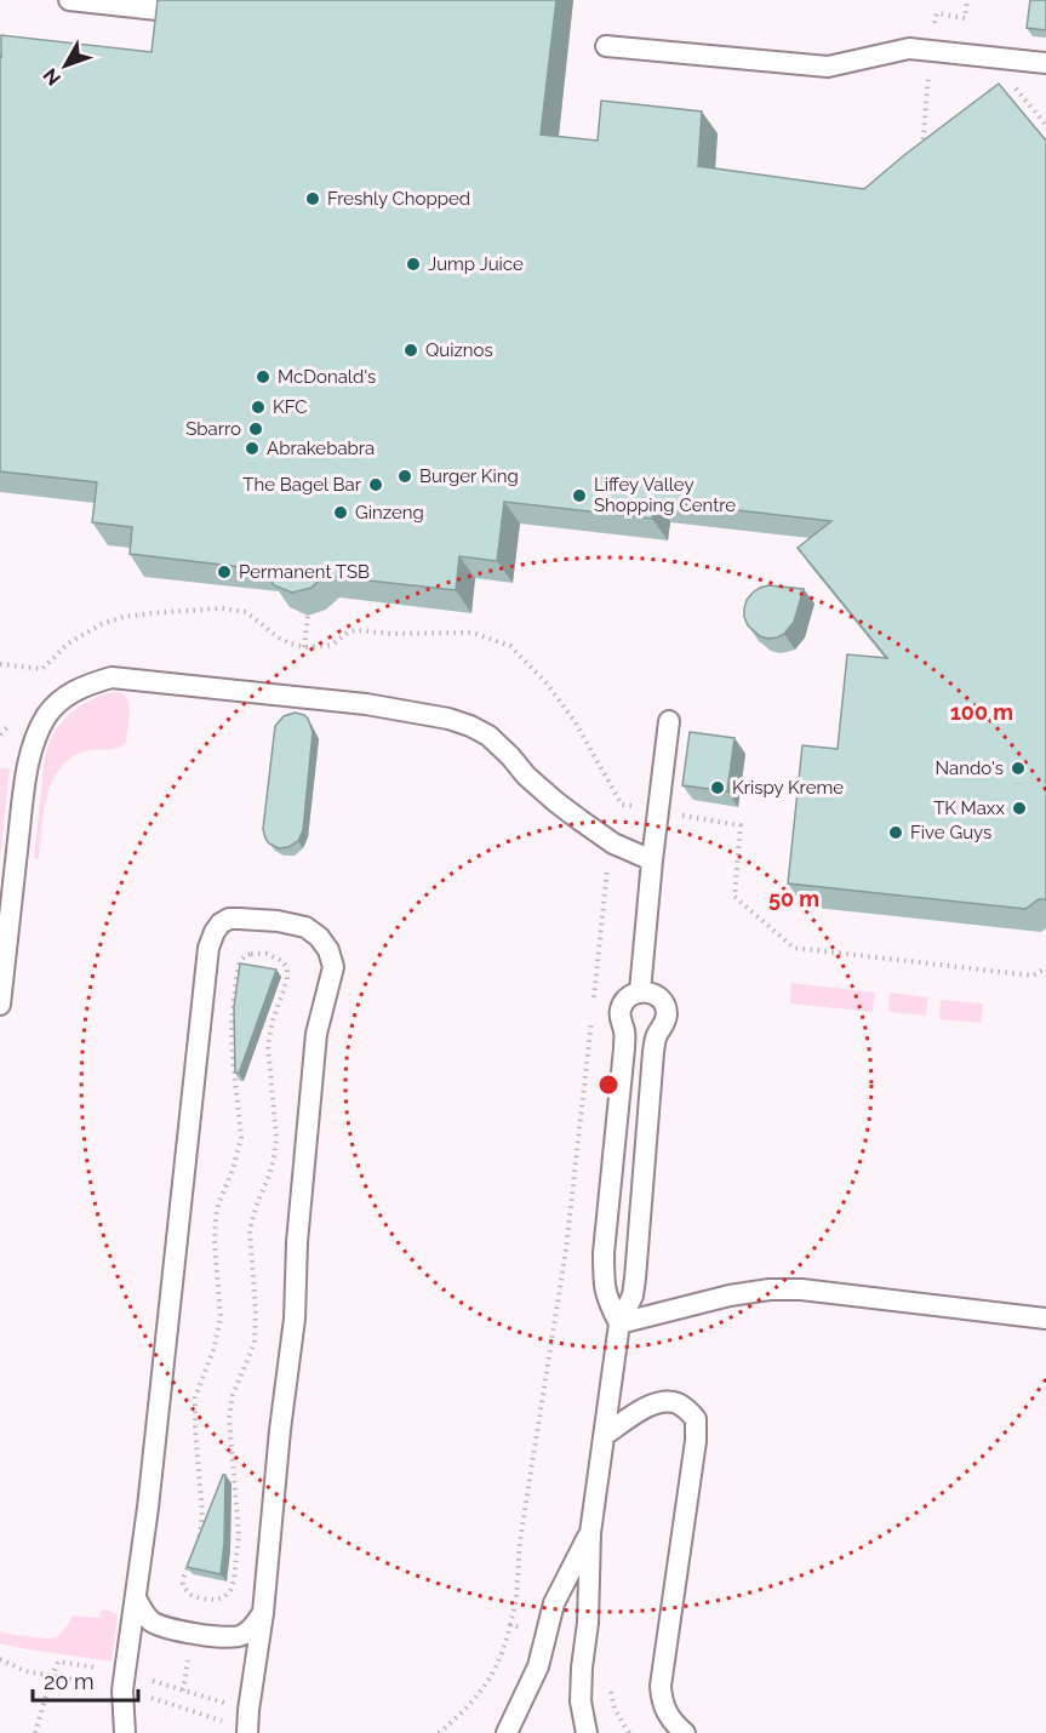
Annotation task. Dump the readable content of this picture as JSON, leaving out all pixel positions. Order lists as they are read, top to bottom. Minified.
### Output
{"places":["Freshly Chopped","Jump Juice","Quiznos","McDonald's","KFC","Sbarro","Abrakebabra","Burger King","The Bagel Bar","Liffey Valley Shopping Centre","Ginzeng","Permanent TSB","Nando's","Krispy Kreme","TK Maxx","Five Guys"],"scale_bar":"20 m","north":"bottom left","rings":["100 m","50 m"]}
